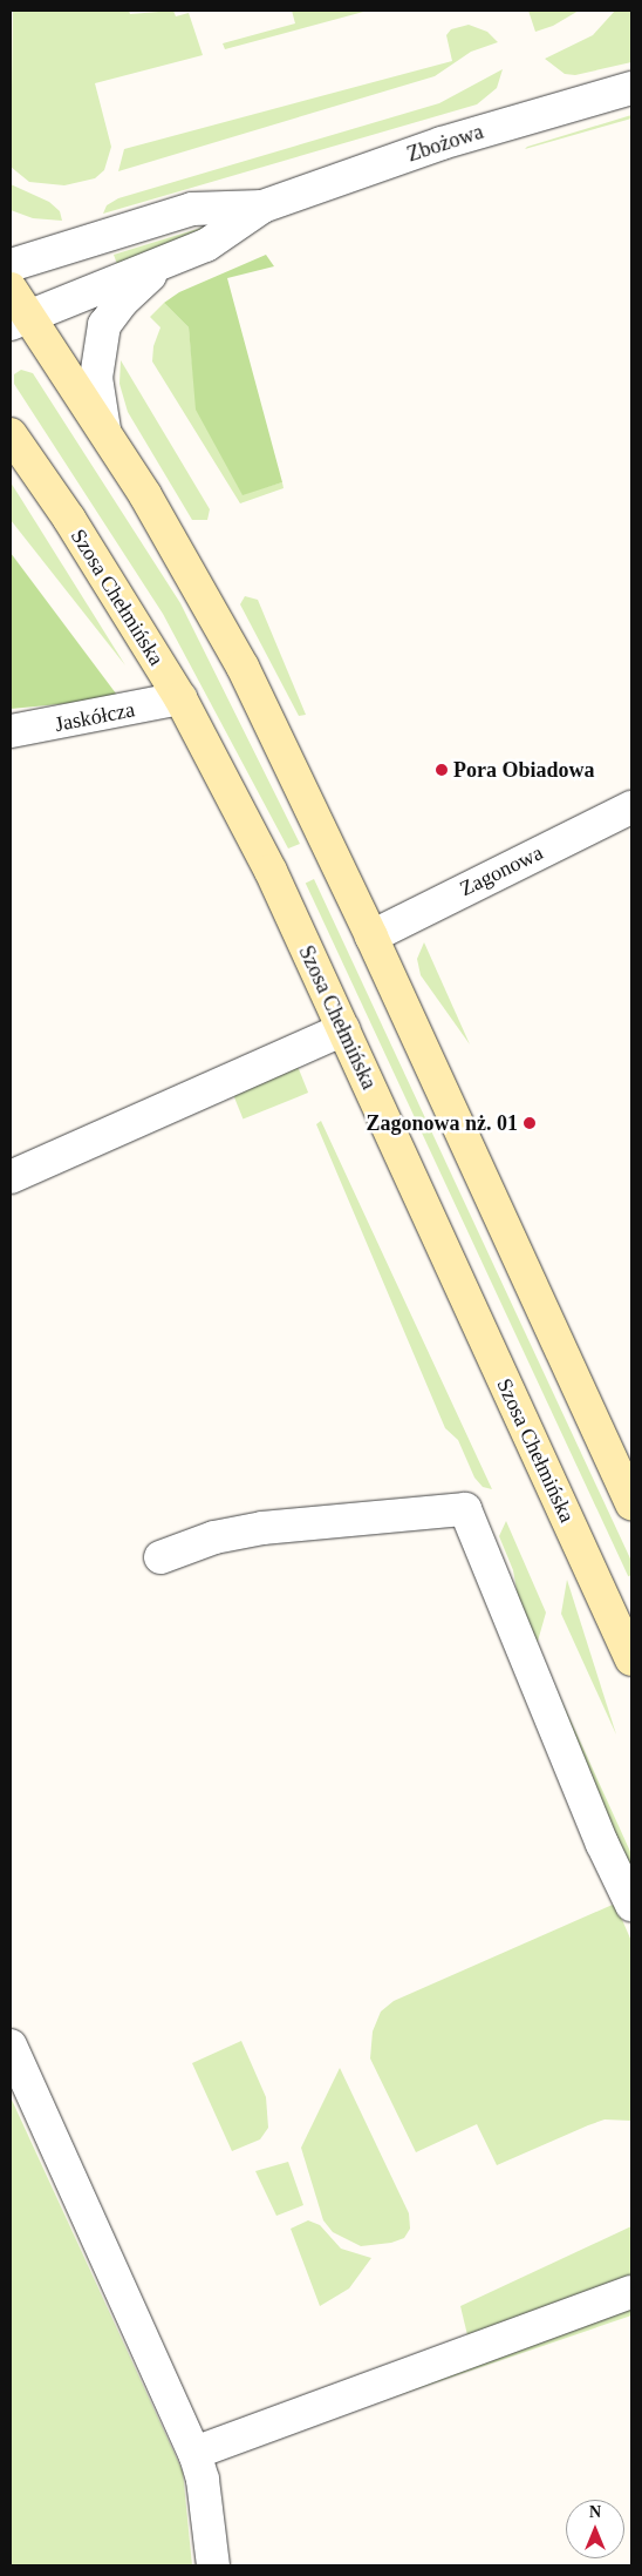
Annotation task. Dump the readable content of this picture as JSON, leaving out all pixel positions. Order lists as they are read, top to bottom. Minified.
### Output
{"streets":{"main road":["Szosa Chełmińska"],"street":["Zbożowa","Jaskółcza","Zagonowa"]},"crossings":[["Szosa Chełmińska","Jaskółcza"]],"places":["Pora Obiadowa","Zagonowa nż. 01"],"north":"top"}
